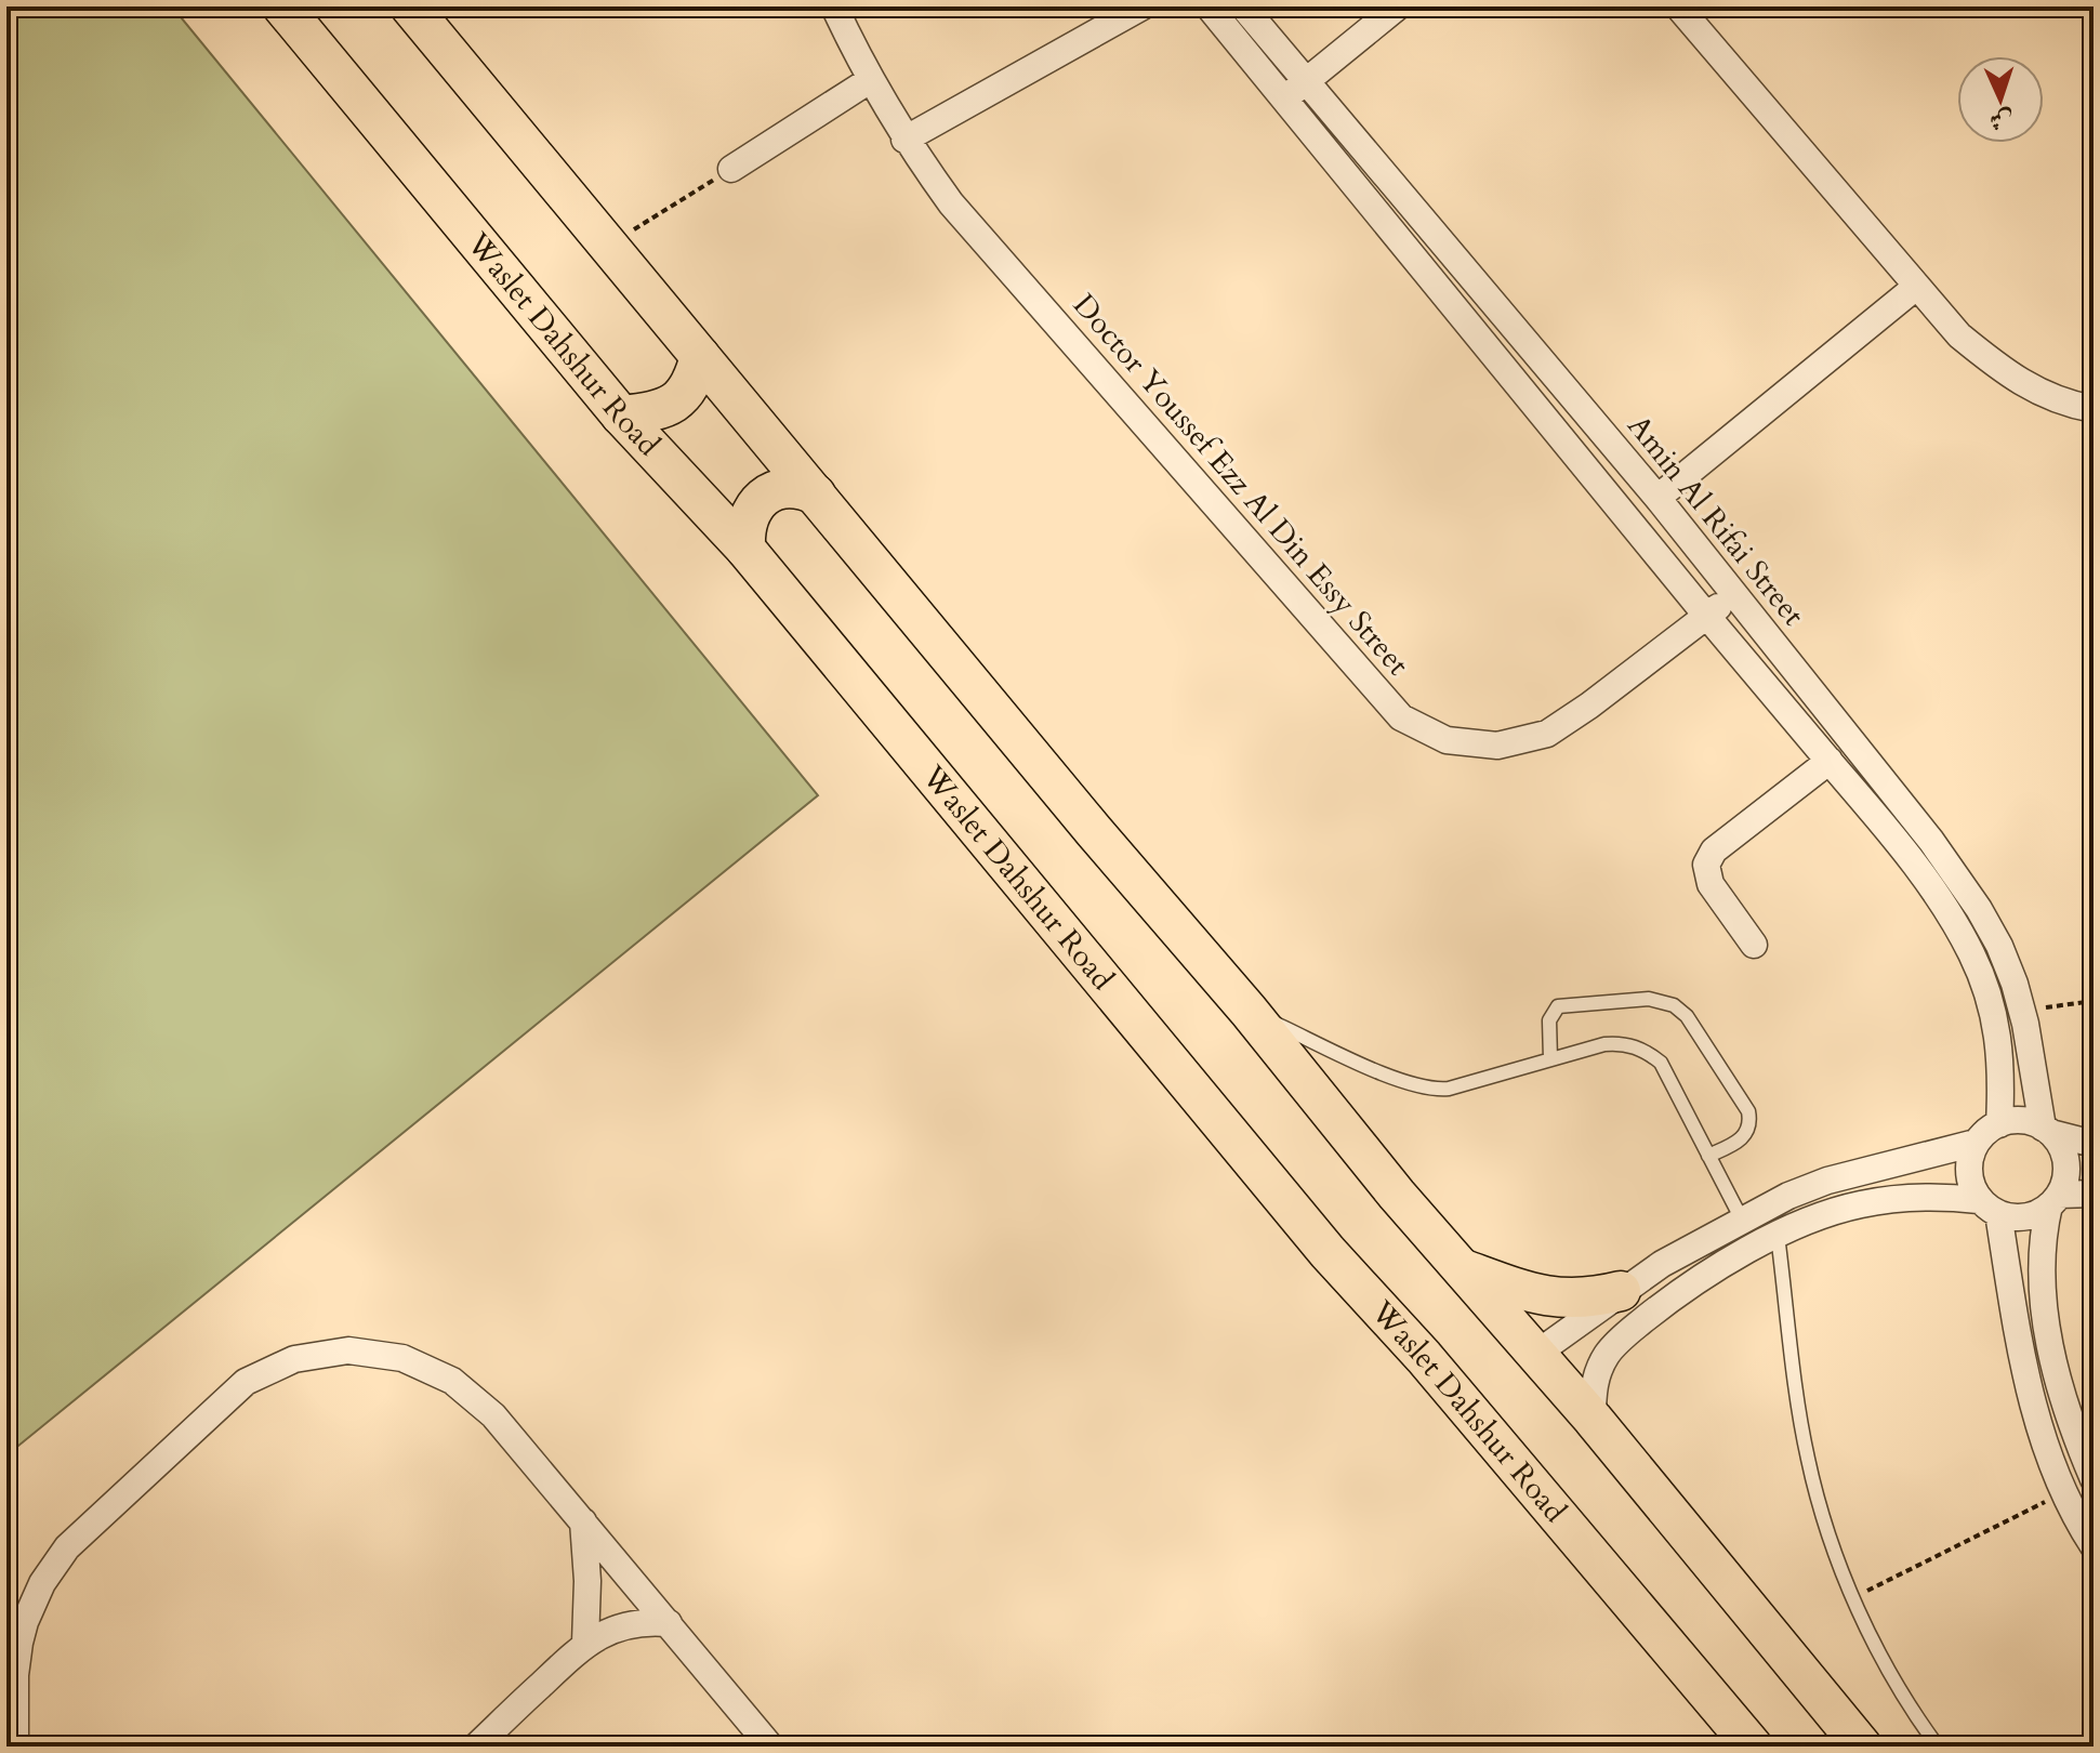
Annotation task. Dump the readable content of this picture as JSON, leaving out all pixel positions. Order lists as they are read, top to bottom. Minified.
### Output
{"streets":{"main road":["Waslet Dahshur Road"],"street":["Doctor Youssef Ezz Al Din Essy Street","Amin Al Rifai Street"]},"crossings":[["Doctor Youssef Ezz Al Din Essy Street","Amin Al Rifai Street"]],"north":"bottom"}
